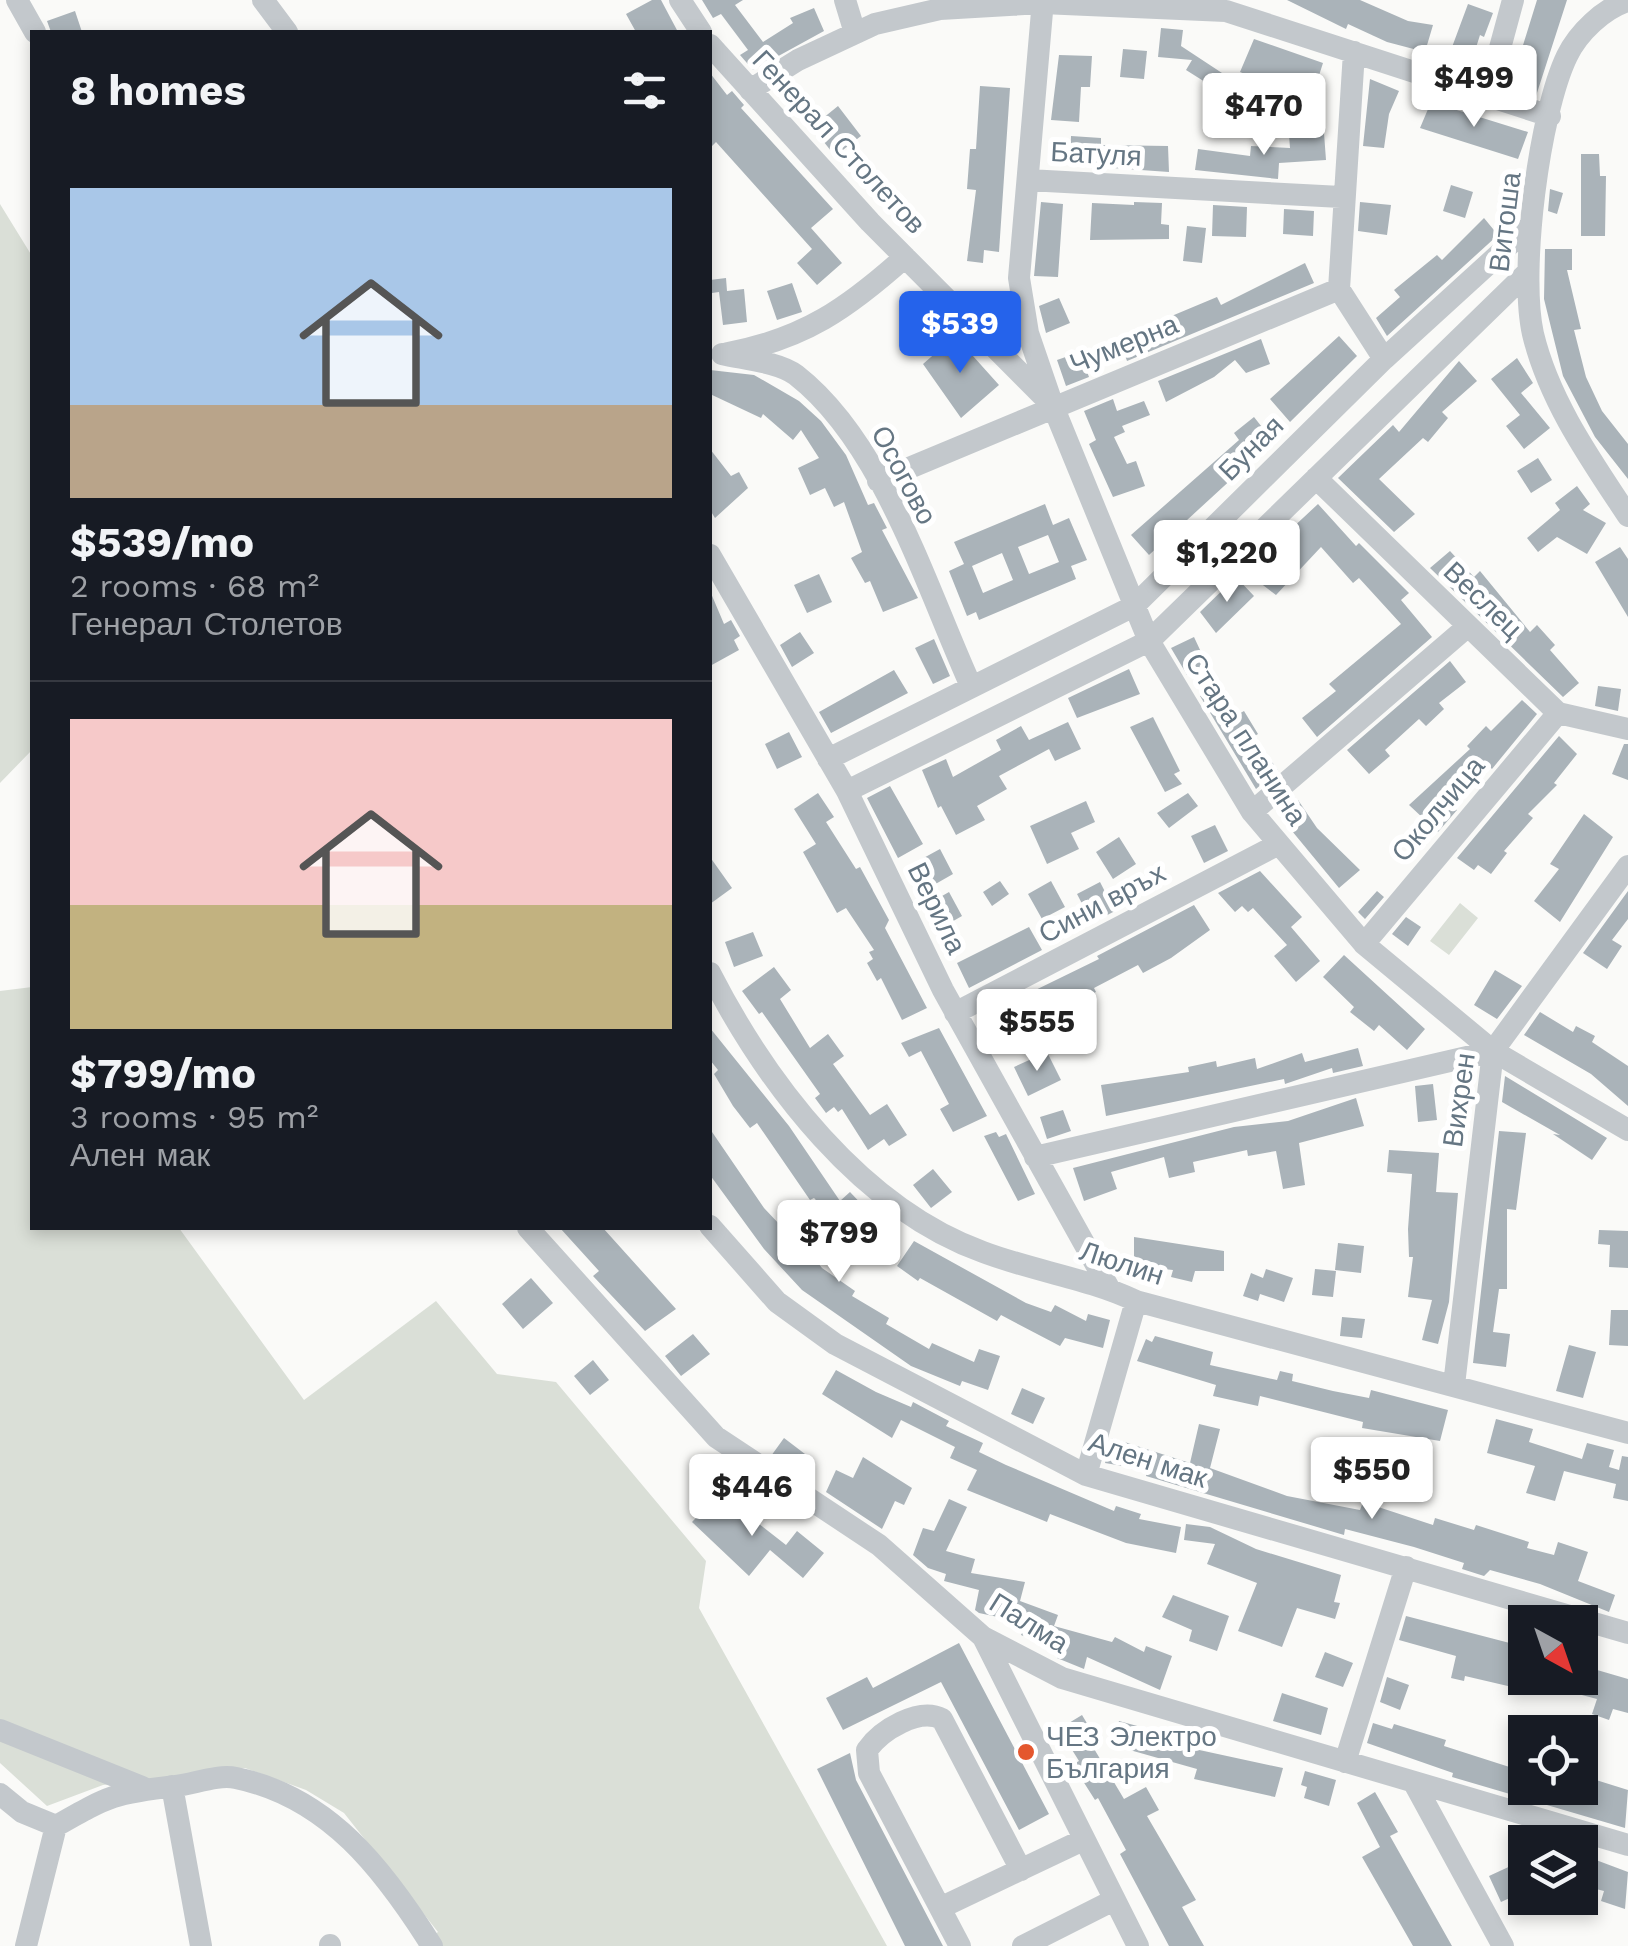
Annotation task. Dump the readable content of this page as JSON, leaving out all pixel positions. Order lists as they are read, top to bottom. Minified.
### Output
{"streets":{"street":["Генерал Столетов","Батуля","Витоша","Чумерна","Буная","Осогово","Веслец","Стара планина","Околчица","Сини връх","Верила","Вихрен","Люлин","Ален мак","Палма"]},"crossings":[["Генерал Столетов","Чумерна"],["Генерал Столетов","Стара планина"],["Батуля","Стара планина"],["Витоша","Буная"],["Чумерна","Осогово"],["Чумерна","Стара планина"],["Буная","Осогово"],["Буная","Стара планина"],["Буная","Верила"],["Веслец","Околчица"],["Стара планина","Околчица"],["Стара планина","Сини връх"],["Стара планина","Вихрен"],["Сини връх","Верила"],["Верила","Люлин"],["Вихрен","Люлин"]],"places":["ЧЕЗ Электро България"],"north":"bottom right","page":{"heading":"8 homes","price":["$499","$470","$539","$1,220","$555","$799","$550","$446"],"list":[{"name":"$539/mo","note":"2 rooms · 68 m² · Генерал Столетов"},{"name":"$799/mo","note":"3 rooms · 95 m² · Ален мак"}]}}
